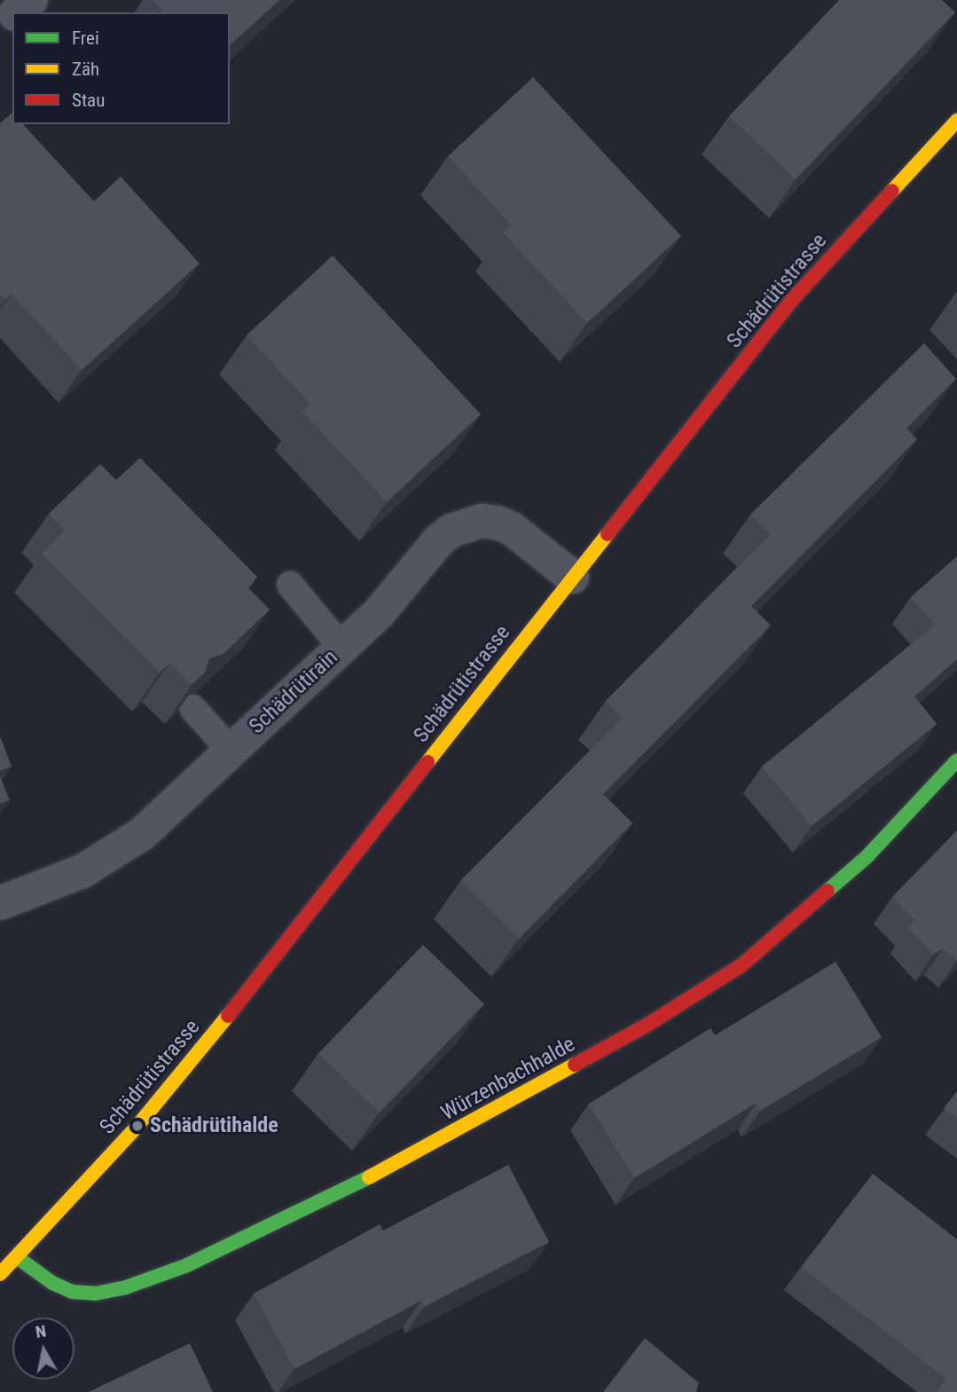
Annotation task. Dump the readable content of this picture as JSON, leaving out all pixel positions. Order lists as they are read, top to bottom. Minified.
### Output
{"streets":{"main road":["Schädrütistrasse","Würzenbachhalde"],"street":["Schädrütirain"]},"crossings":[["Schädrütistrasse","Schädrütirain"],["Schädrütistrasse","Würzenbachhalde"]],"places":["Schädrütihalde"],"legend":["Frei","Zäh","Stau"],"north":"top"}
